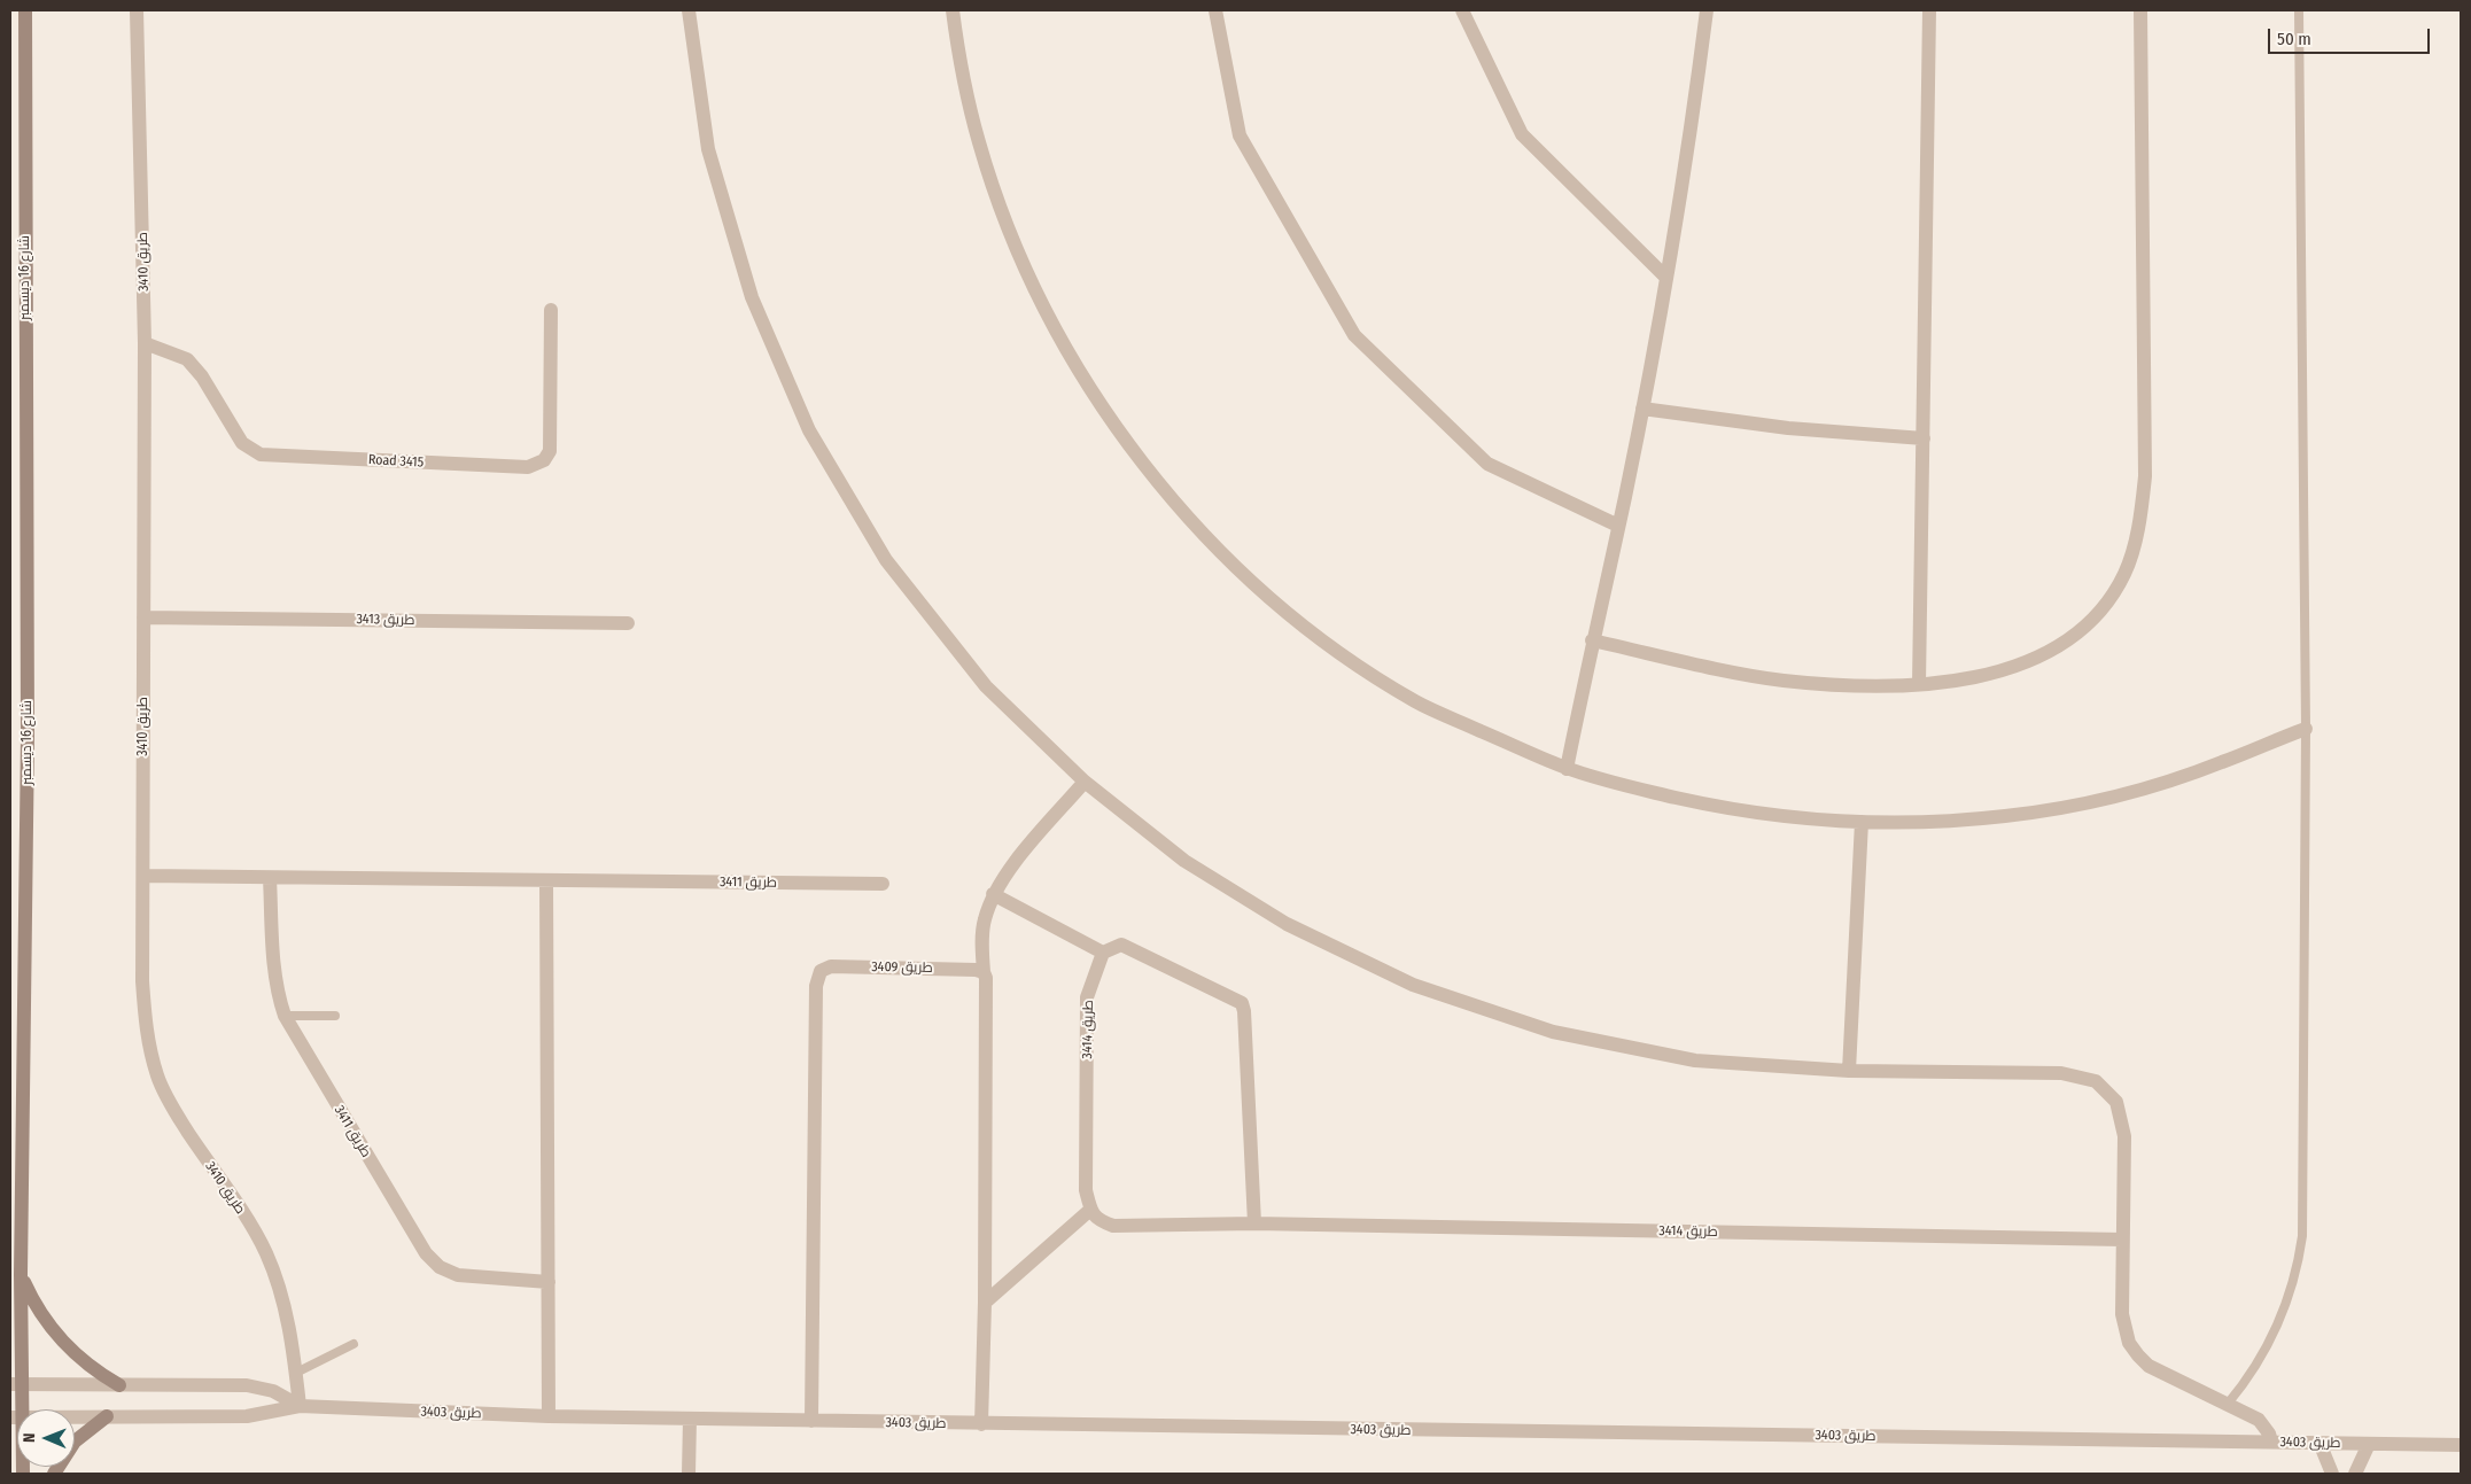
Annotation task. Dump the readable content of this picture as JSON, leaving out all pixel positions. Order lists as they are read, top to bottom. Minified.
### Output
{"streets":{"main road":["شارع 16 ديسمبر"],"street":["طريق 3410","Road 3415","طريق 3413","طريق 3411","طريق 3409","طريق 3414","طريق 3403"]},"crossings":[["طريق 3410","Road 3415"],["طريق 3410","طريق 3413"],["طريق 3410","طريق 3411"],["طريق 3410","طريق 3403"],["شارع 16 ديسمبر","طريق 3403"],["طريق 3409","طريق 3403"]],"scale_bar":"50 m","north":"left"}
